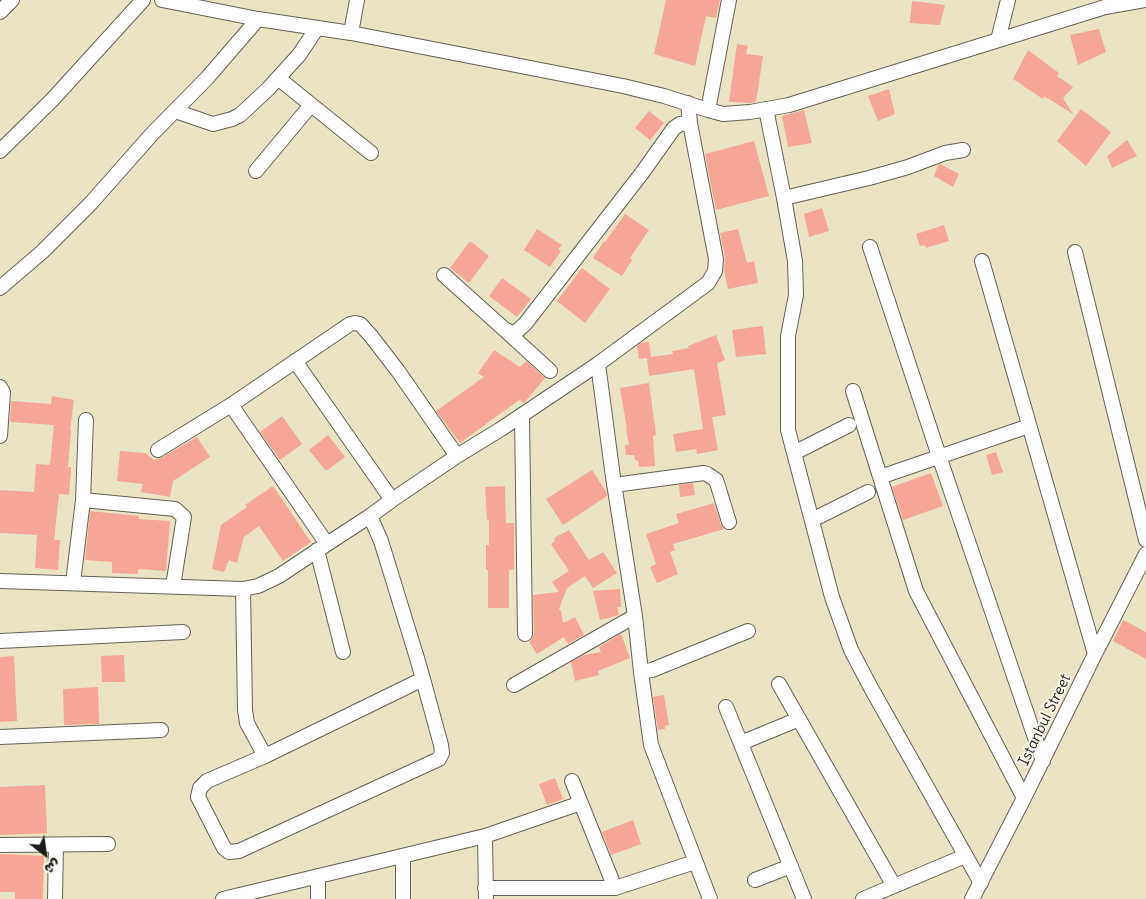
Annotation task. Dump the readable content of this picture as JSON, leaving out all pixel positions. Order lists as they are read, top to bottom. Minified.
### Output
{"streets":{"street":["Istanbul Street"]},"north":"bottom right"}
